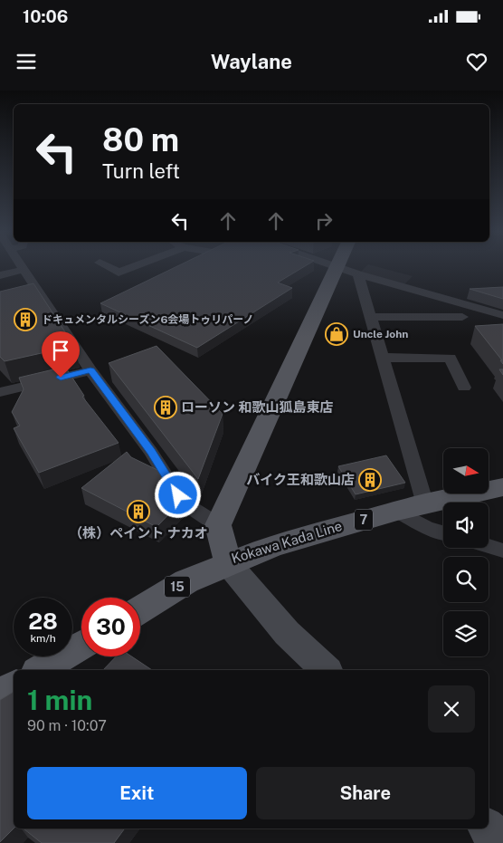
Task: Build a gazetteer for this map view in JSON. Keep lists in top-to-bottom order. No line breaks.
{"streets":{"main road":["7","Kokawa Kada Line","15"]},"crossings":[["Kokawa Kada Line","15"]],"places":{"building":["ドキュメンタルシーズン6会場トゥリパーノ","ローソン 和歌山狐島東店","バイク王和歌山店","（株）ペイント ナカオ"],"shop":["Uncle John"]},"north":"right","page":{"status":"10:06","header":"Waylane","turn":["80 m","Turn left"],"speed":"28 km/h","limit":"30","heading":["1 min","90 m · 10:07"],"buttons":["Exit","Share"]}}
